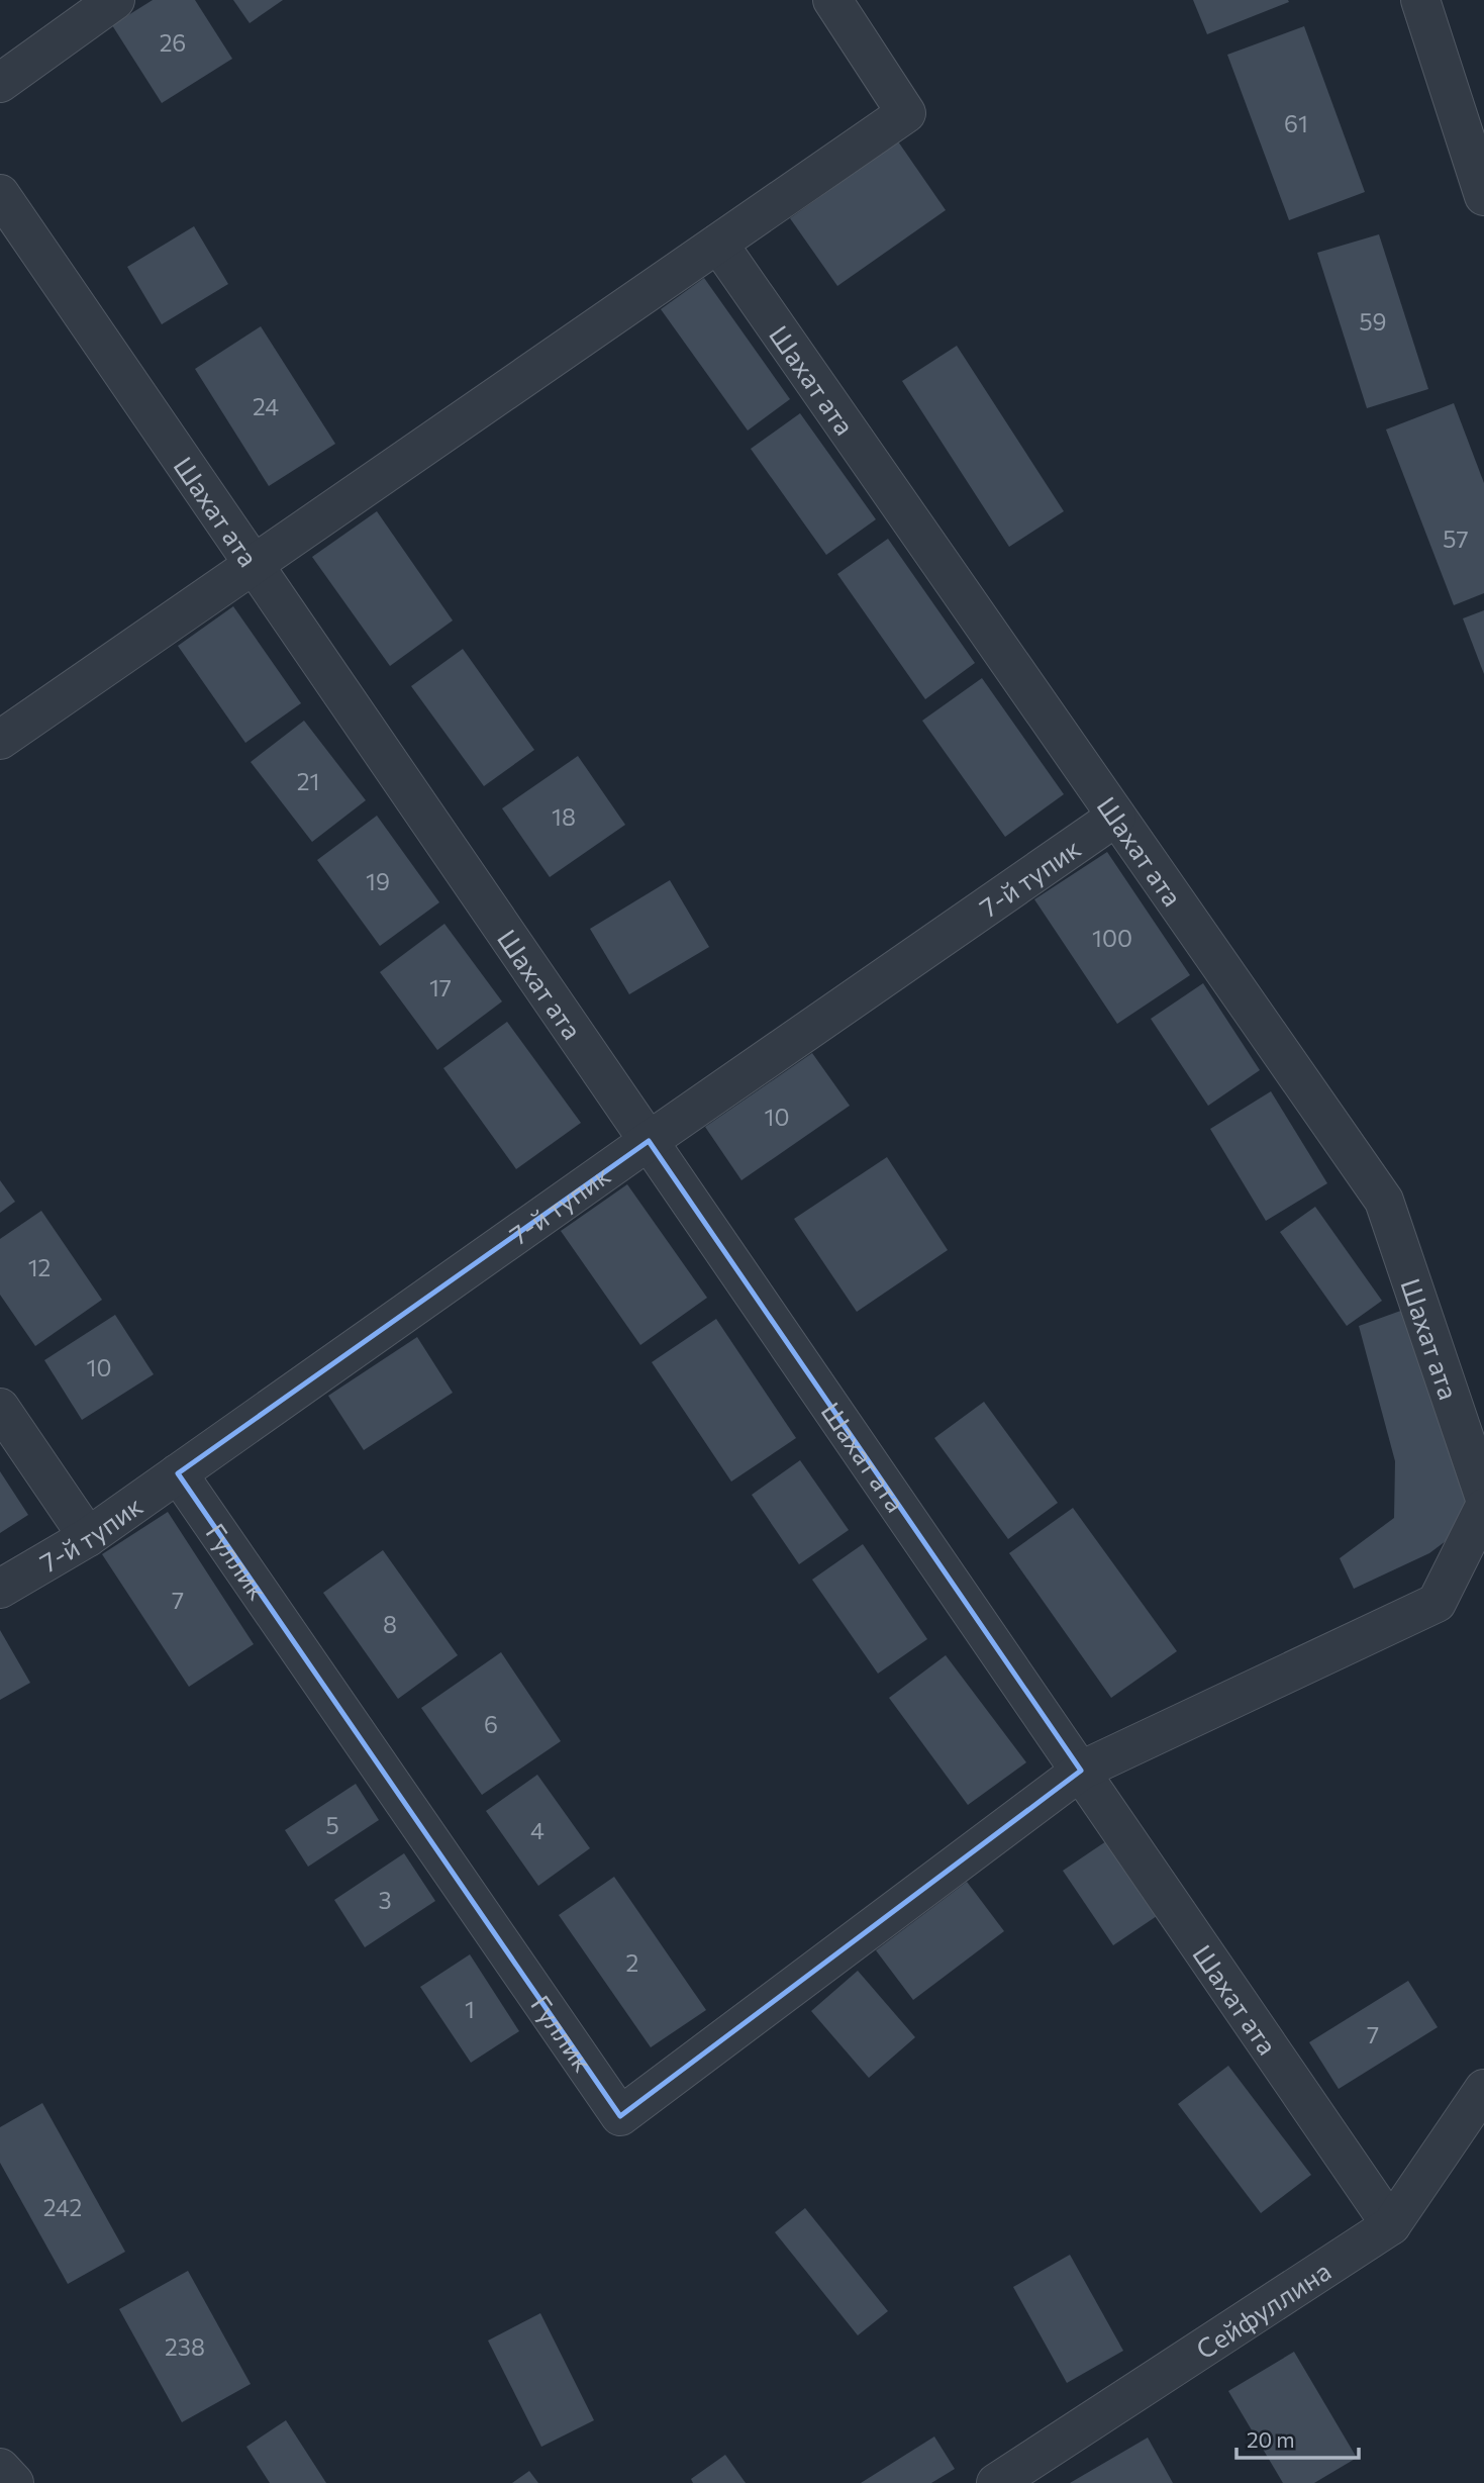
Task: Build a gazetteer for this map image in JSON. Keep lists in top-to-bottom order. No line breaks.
{"streets":{"street":["Шахат ата","7-й тупик","Гуллик","Сейфуллина"]},"crossings":[["Шахат ата","7-й тупик"],["Шахат ата","Гуллик"],["Шахат ата","Сейфуллина"],["7-й тупик","Гуллик"]],"house_numbers":["26","61","59","24","57","21","18","19","100","17","10","12","10","7","8","6","5","4","3","2","1","7","242","238"],"scale_bar":"20 m"}
